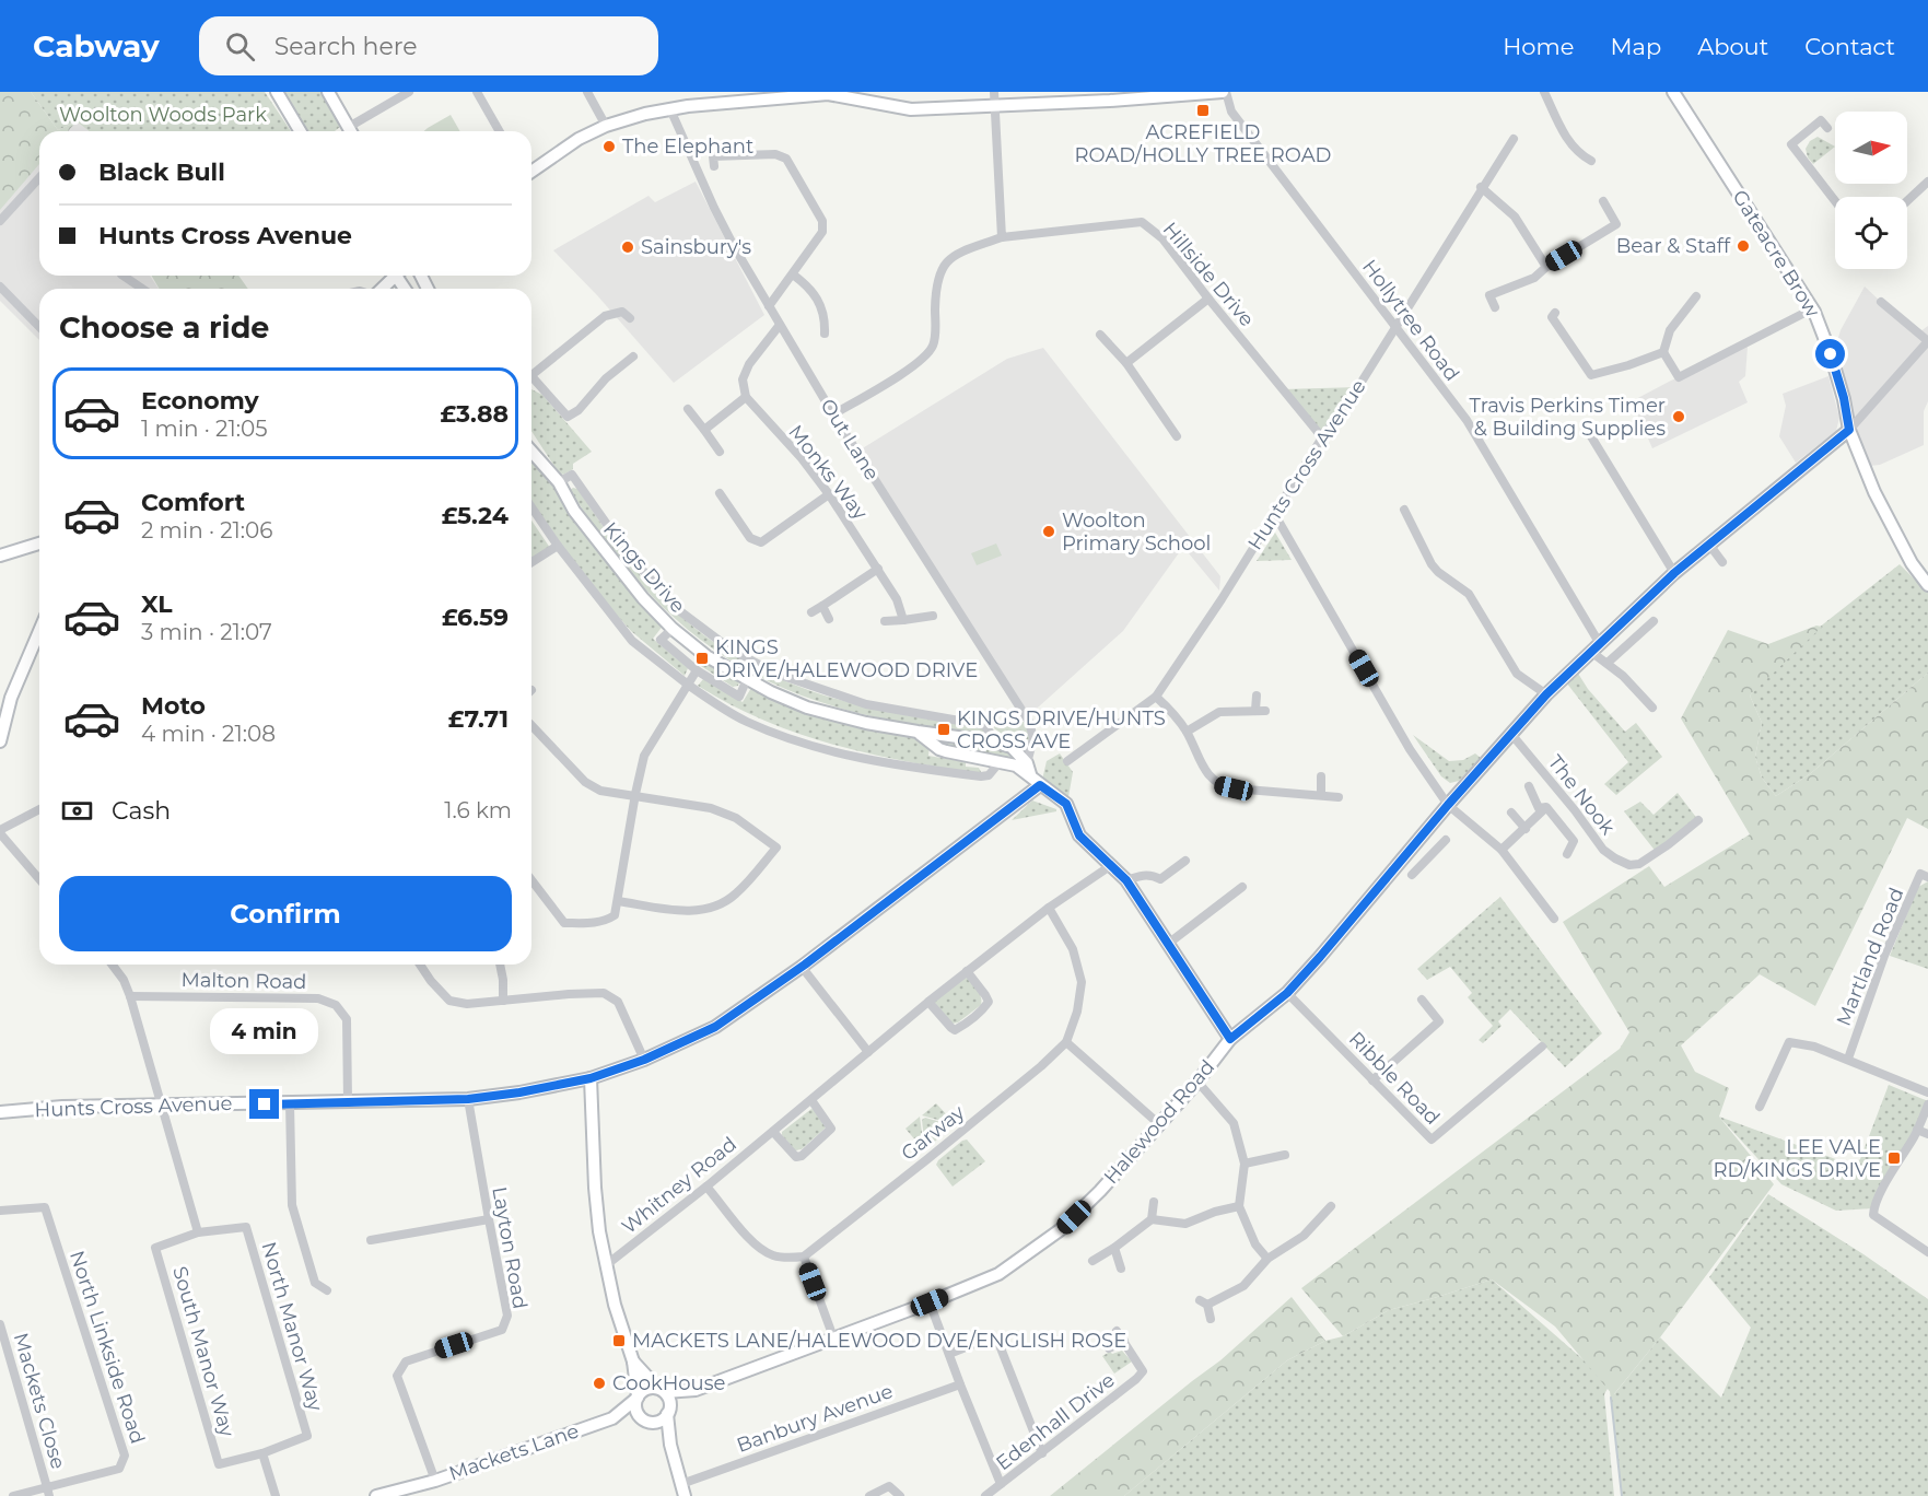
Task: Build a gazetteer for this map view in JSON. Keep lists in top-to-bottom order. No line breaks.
{"streets":{"street":["Gateacre Brow","Hillside Drive","Hollytree Road","Out Lane","Hunts Cross Avenue","Monks Way","Kings Drive","The Nook","Martland Road","Malton Road","Ribble Road","Halewood Road","Garway","Whitney Road","Layton Road","North Manor Way","North Linkside Road","South Manor Way","Mackets Close","Banbury Avenue","Edenhall Drive","Mackets Lane"]},"crossings":[["Gateacre Brow","Halewood Road"],["Hillside Drive","Hunts Cross Avenue"],["Hollytree Road","Hunts Cross Avenue"],["Hollytree Road","Halewood Road"],["Out Lane","Kings Drive"],["Hunts Cross Avenue","Malton Road"],["Hunts Cross Avenue","Layton Road"],["The Nook","Halewood Road"],["Ribble Road","Halewood Road"],["Halewood Road","Mackets Lane"],["Garway","Whitney Road"],["Layton Road","Mackets Lane"],["North Manor Way","South Manor Way"],["North Linkside Road","Mackets Close"]],"parks":["Woolton Woods Park"],"places":{"transit":["ACREFIELD ROAD/HOLLY TREE ROAD","KINGS DRIVE/HALEWOOD DRIVE","KINGS DRIVE/HUNTS CROSS AVE","LEE VALE RD/KINGS DRIVE","MACKETS LANE/HALEWOOD DVE/ENGLISH ROSE"],"other":["The Elephant","Bear & Staff","Sainsbury's","Travis Perkins Timer & Building Supplies","Woolton Primary School","CookHouse"]},"north":"right","page":{"header":"Cabway","search":"Search here","nav":["Home","Map","About","Contact"],"banner":["Black Bull","Hunts Cross Avenue"],"heading":"Choose a ride","list":[{"name":"Economy","note":"1 min · 21:05","value":"£3.88"},{"name":"Comfort","note":"2 min · 21:06","value":"£5.24"},{"name":"XL","note":"3 min · 21:07","value":"£6.59"},{"name":"Moto","note":"4 min · 21:08","value":"£7.71"}],"pay":["Cash","1.6 km"],"buttons":"Confirm","bubble":"4 min"}}
